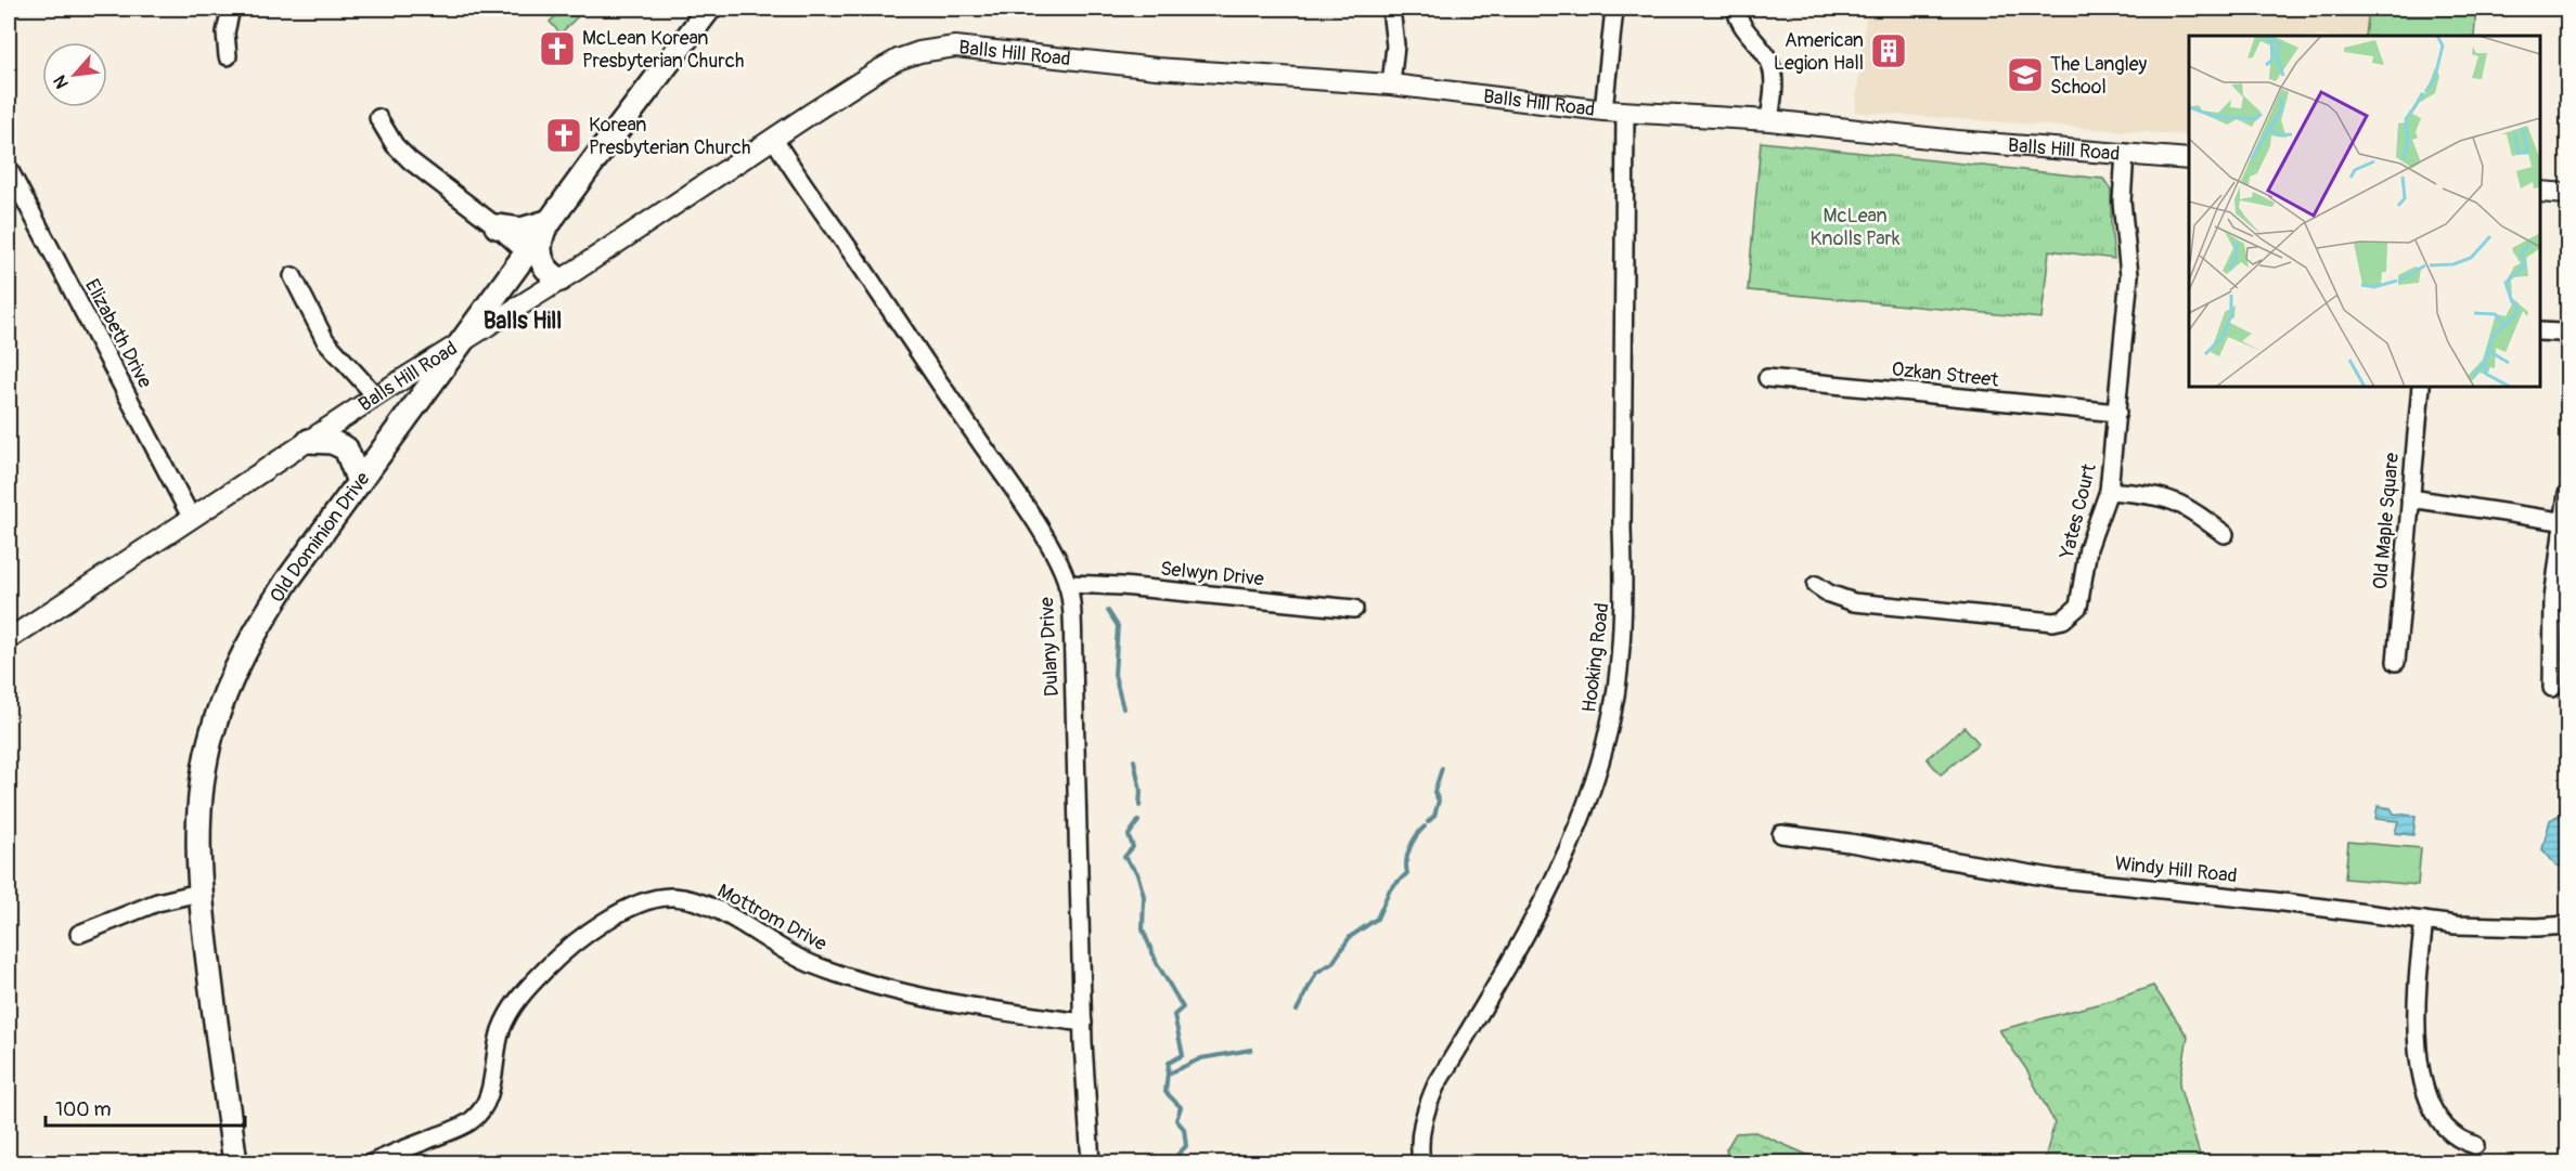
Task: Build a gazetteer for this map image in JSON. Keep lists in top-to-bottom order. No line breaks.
{"streets":{"main road":["Old Dominion Drive"],"street":["Balls Hill Road","Elizabeth Drive","Ozkan Street","Yates Court","Old Maple Square","Selwyn Drive","Dulany Drive","Hooking Road","Windy Hill Road","Mottrom Drive"]},"crossings":[["Balls Hill Road","Elizabeth Drive"],["Balls Hill Road","Yates Court"],["Balls Hill Road","Old Dominion Drive"],["Balls Hill Road","Dulany Drive"],["Balls Hill Road","Hooking Road"],["Ozkan Street","Yates Court"],["Selwyn Drive","Dulany Drive"],["Dulany Drive","Mottrom Drive"]],"districts":["Balls Hill"],"parks":["McLean Knolls Park"],"places":{"church":["McLean Korean Presbyterian Church","Korean Presbyterian Church"],"building":["American Legion Hall"],"school or university":["The Langley School"]},"scale_bar":"100 m","north":"bottom left"}
